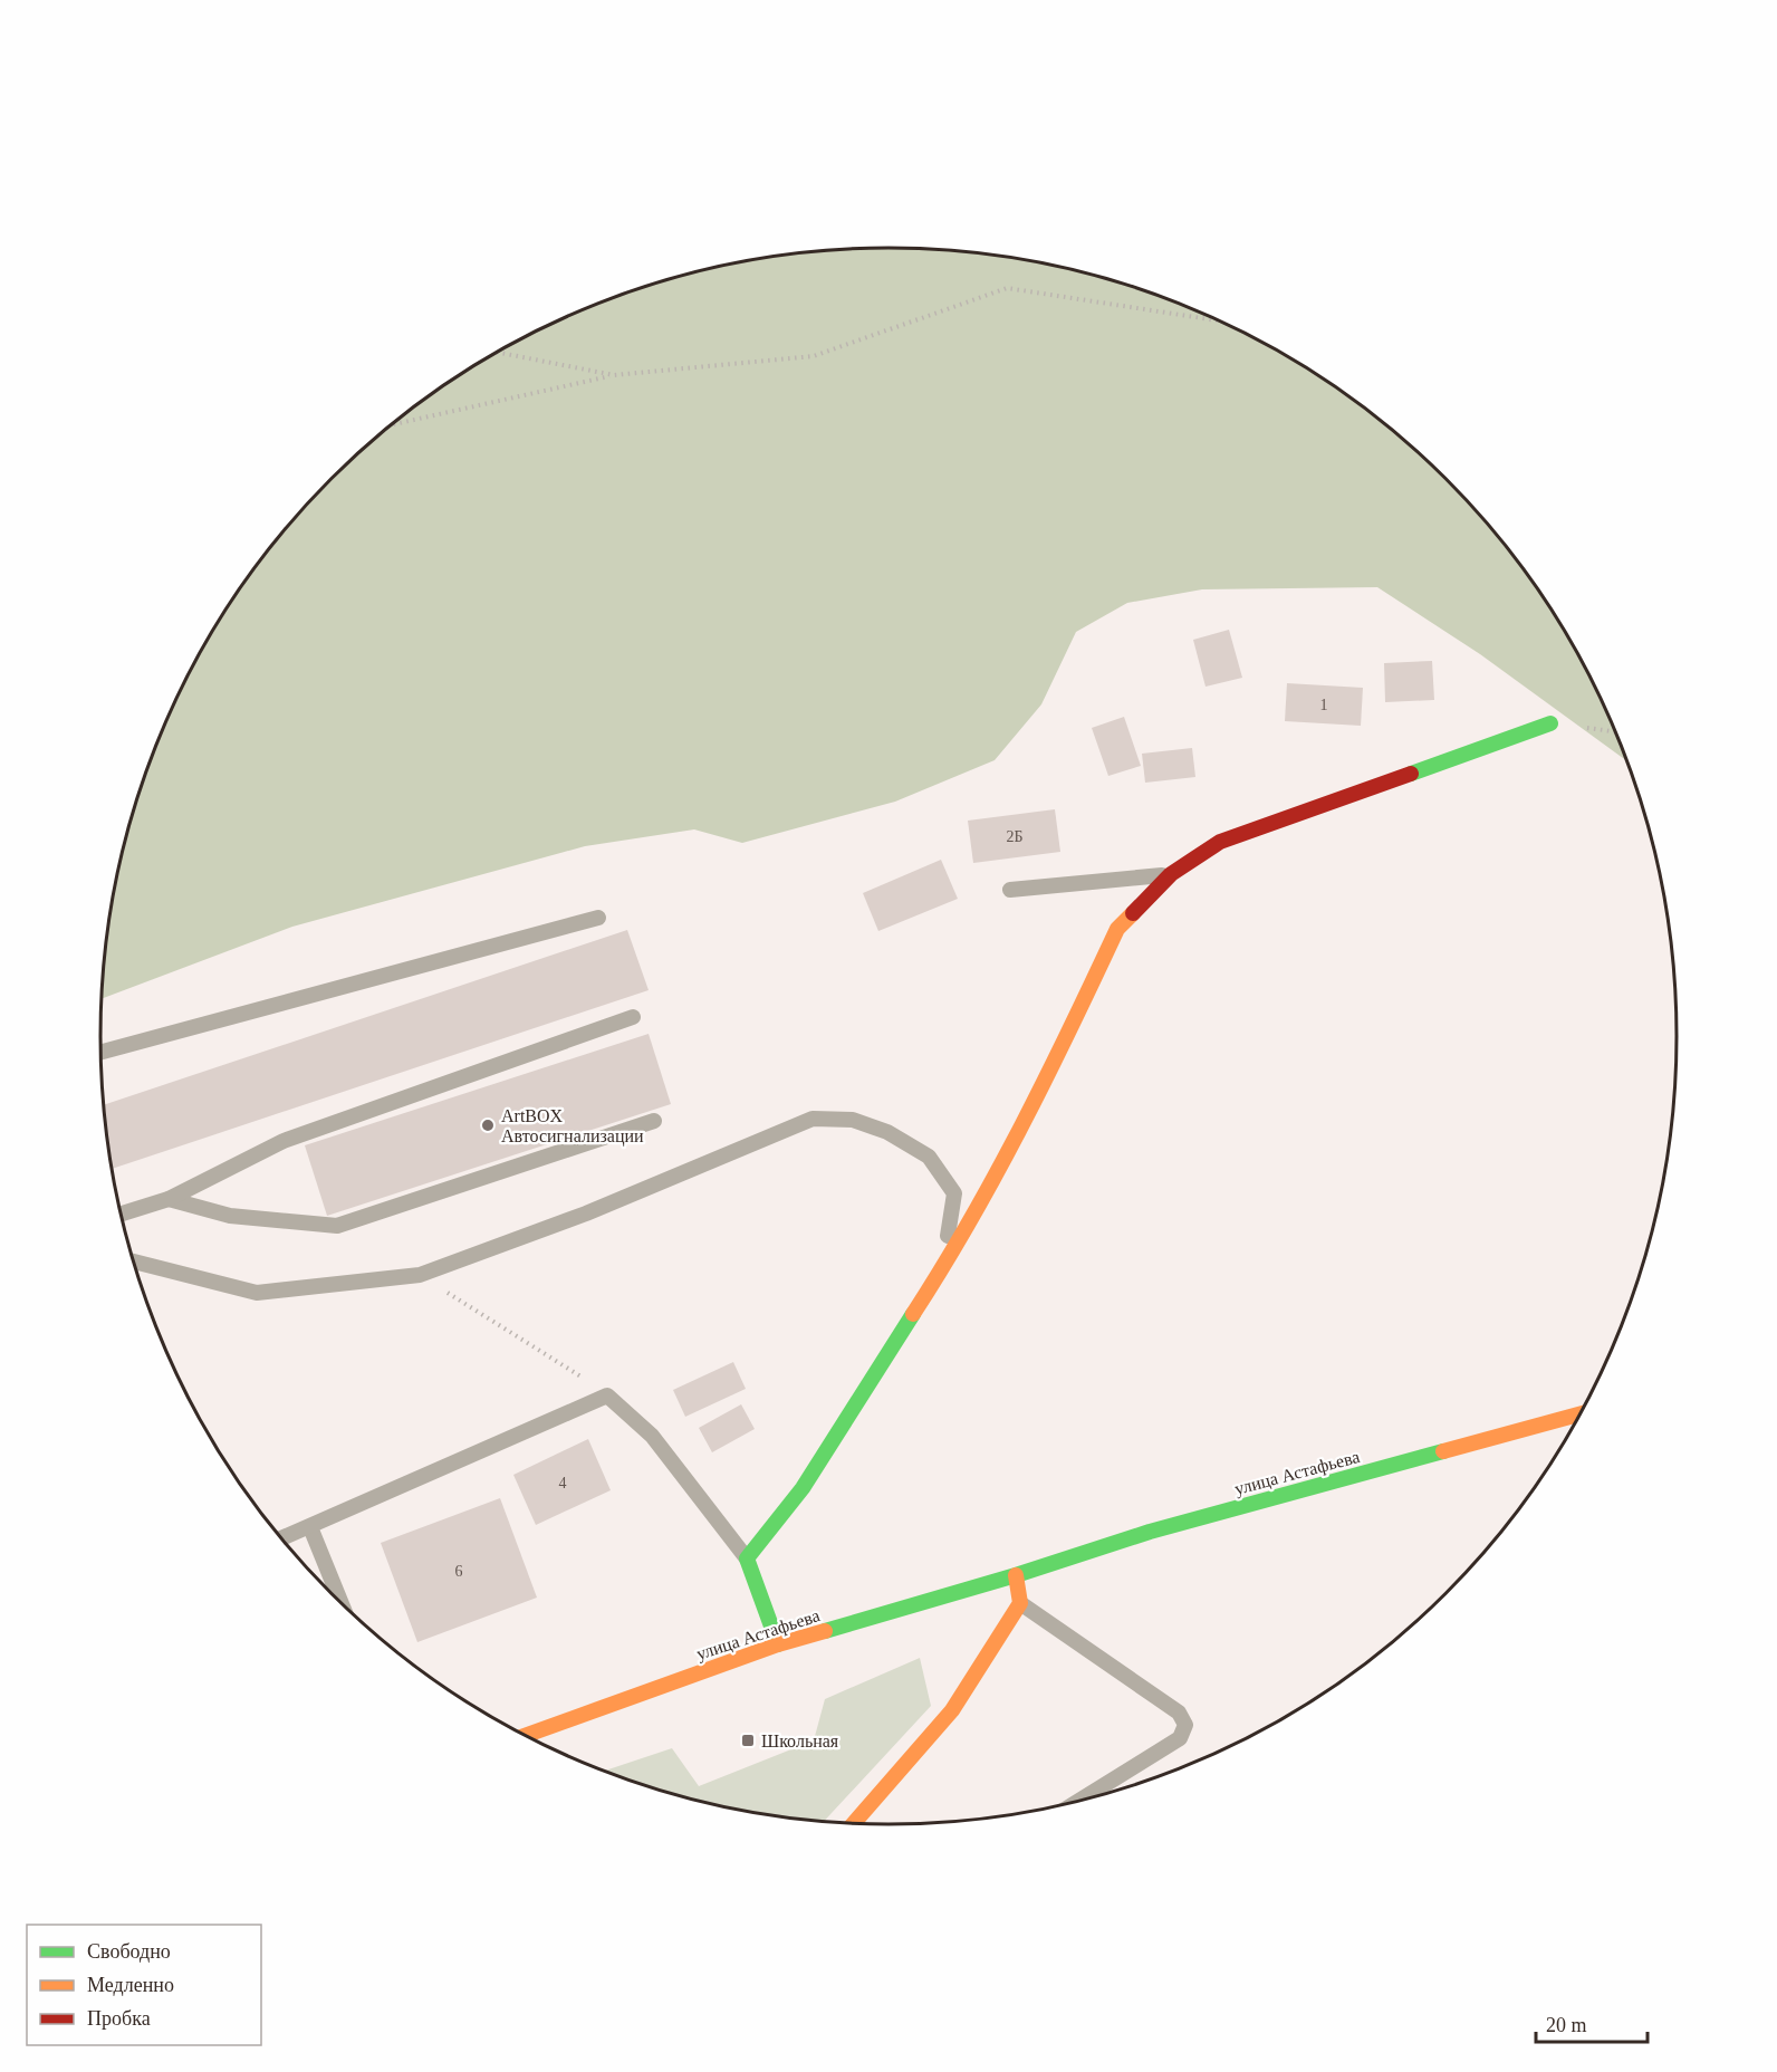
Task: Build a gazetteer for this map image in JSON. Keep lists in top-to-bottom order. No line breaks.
{"streets":{"street":["улица Астафьева"]},"places":{"other":["ArtBOX Автосигнализации"],"transit":["Школьная"]},"house_numbers":["1","2Б","4","6"],"legend":["Свободно","Медленно","Пробка"],"scale_bar":"20 m"}
